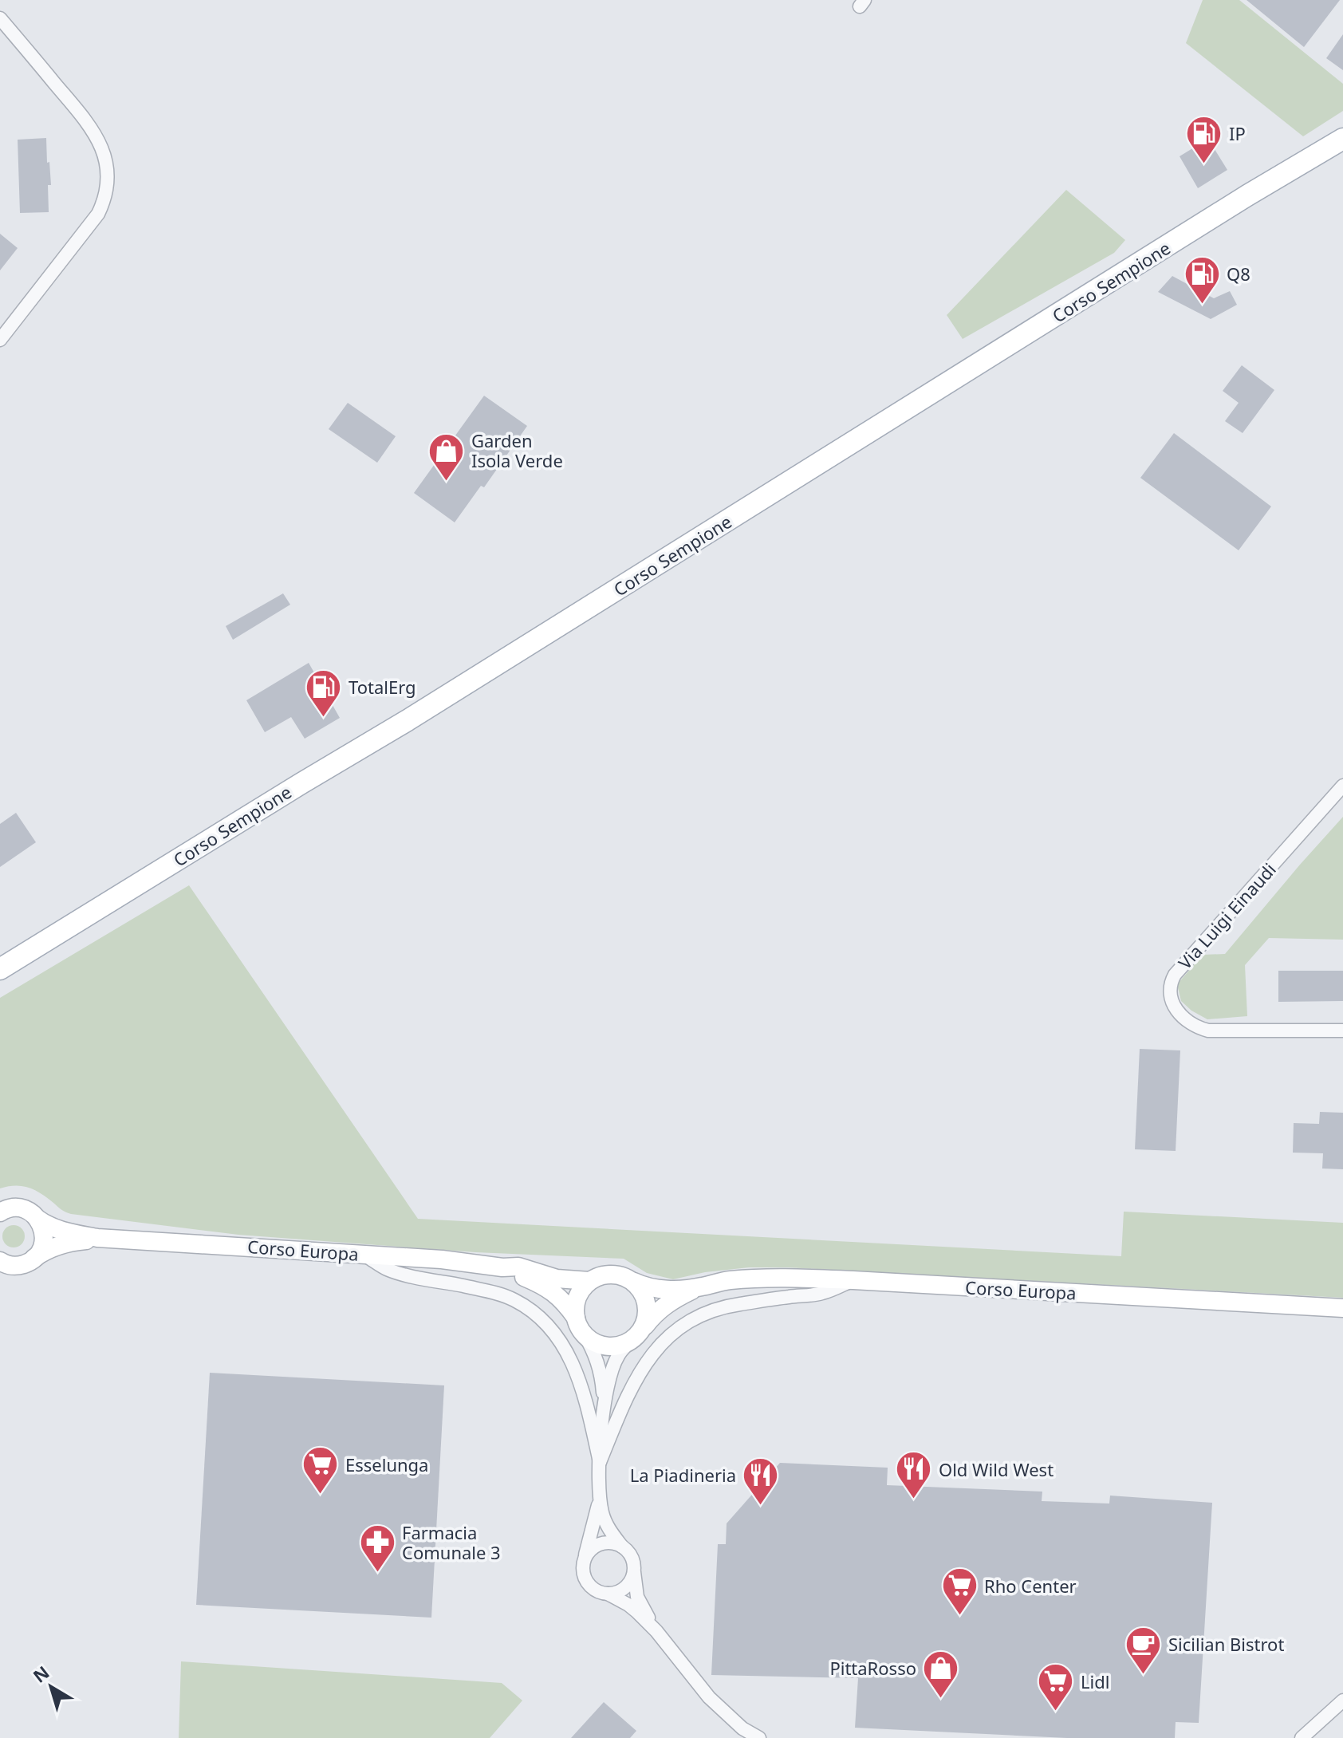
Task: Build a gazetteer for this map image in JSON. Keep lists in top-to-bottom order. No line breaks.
{"streets":{"main road":["Corso Sempione","Corso Europa"],"street":["Via Luigi Einaudi"]},"places":{"fuel station":["IP","Q8","TotalErg"],"shop":["Garden Isola Verde","PittaRosso"],"supermarket":["Esselunga","Rho Center","Lidl"],"restaurant":["Old Wild West","La Piadineria"],"pharmacy":["Farmacia Comunale 3"],"cafe":["Sicilian Bistrot"]},"north":"top left"}
